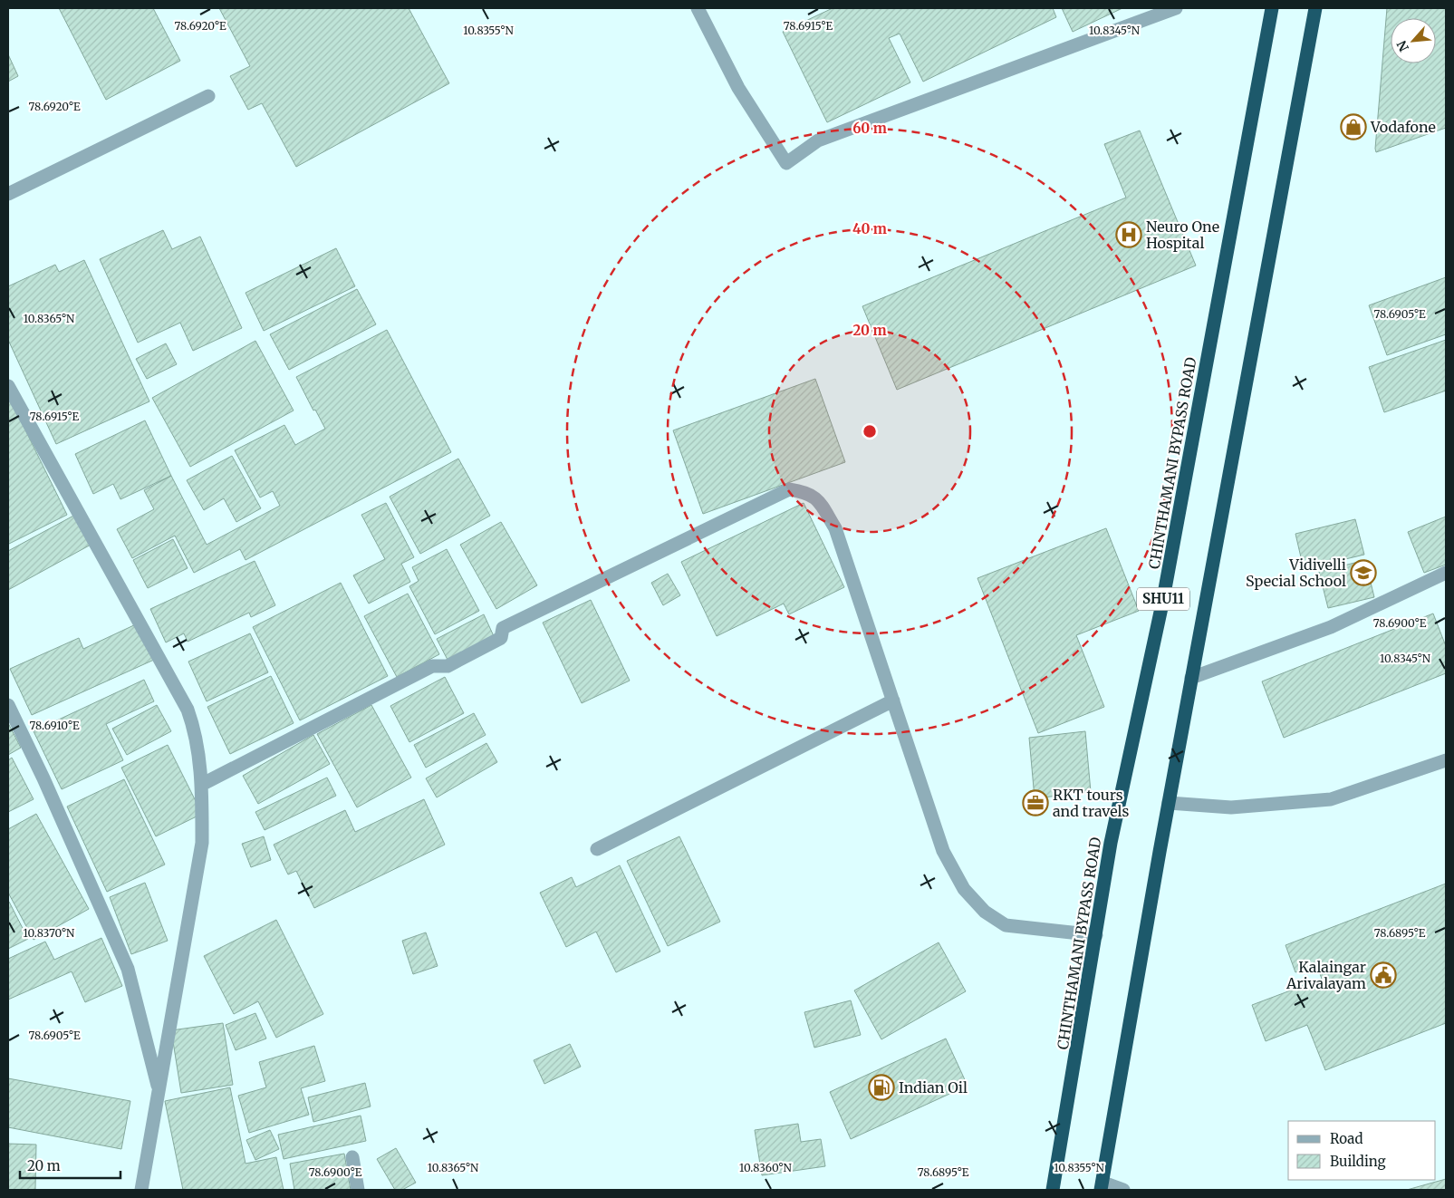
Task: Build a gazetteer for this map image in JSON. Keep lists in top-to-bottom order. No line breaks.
{"streets":{"highway":["CHINTHAMANI BYPASS ROAD","SHU11"]},"places":{"shop":["Vodafone"],"hospital":["Neuro One Hospital"],"school or university":["Vidivelli Special School"],"office":["RKT tours and travels"],"public building":["Kalaingar Arivalayam"],"fuel station":["Indian Oil"]},"legend":["Road","Building"],"scale_bar":"20 m","north":"bottom left","coordinates":["78.6920°E","78.6915°E","10.8355°N","10.8345°N","78.6905°E","10.8365°N","78.6900°E","78.6910°E","10.8370°N","78.6895°E","10.8360°N"],"rings":["60 m","40 m","20 m"]}
